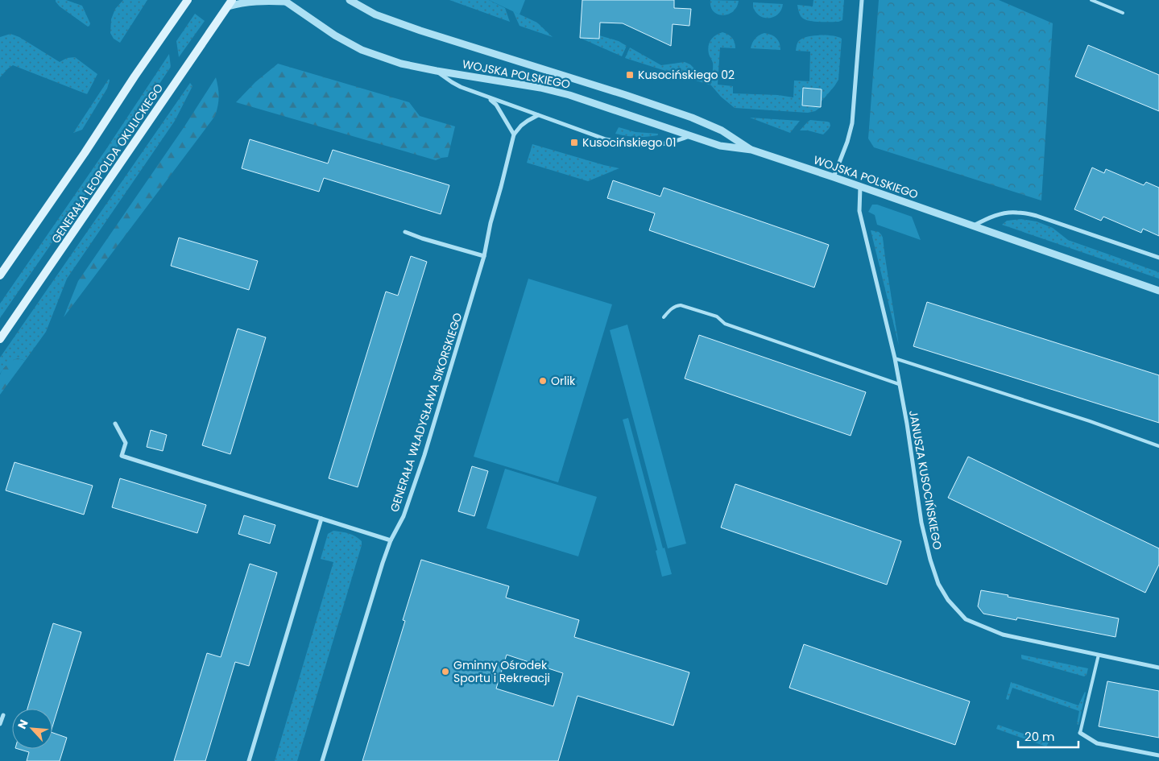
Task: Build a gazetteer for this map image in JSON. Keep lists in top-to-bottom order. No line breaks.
{"streets":{"main road":["GENERAŁA LEOPOLDA OKULICKIEGO"],"street":["WOJSKA POLSKIEGO","GENERAŁA WŁADYSŁAWA SIKORSKIEGO","JANUSZA KUSOCIŃSKIEGO"]},"crossings":[["WOJSKA POLSKIEGO","GENERAŁA LEOPOLDA OKULICKIEGO"],["WOJSKA POLSKIEGO","JANUSZA KUSOCIŃSKIEGO"]],"places":{"transit":["Kusocińskiego 02","Kusocińskiego 01"],"other":["Orlik","Gminny Ośrodek Sportu i Rekreacji"]},"scale_bar":"20 m","north":"top left"}
